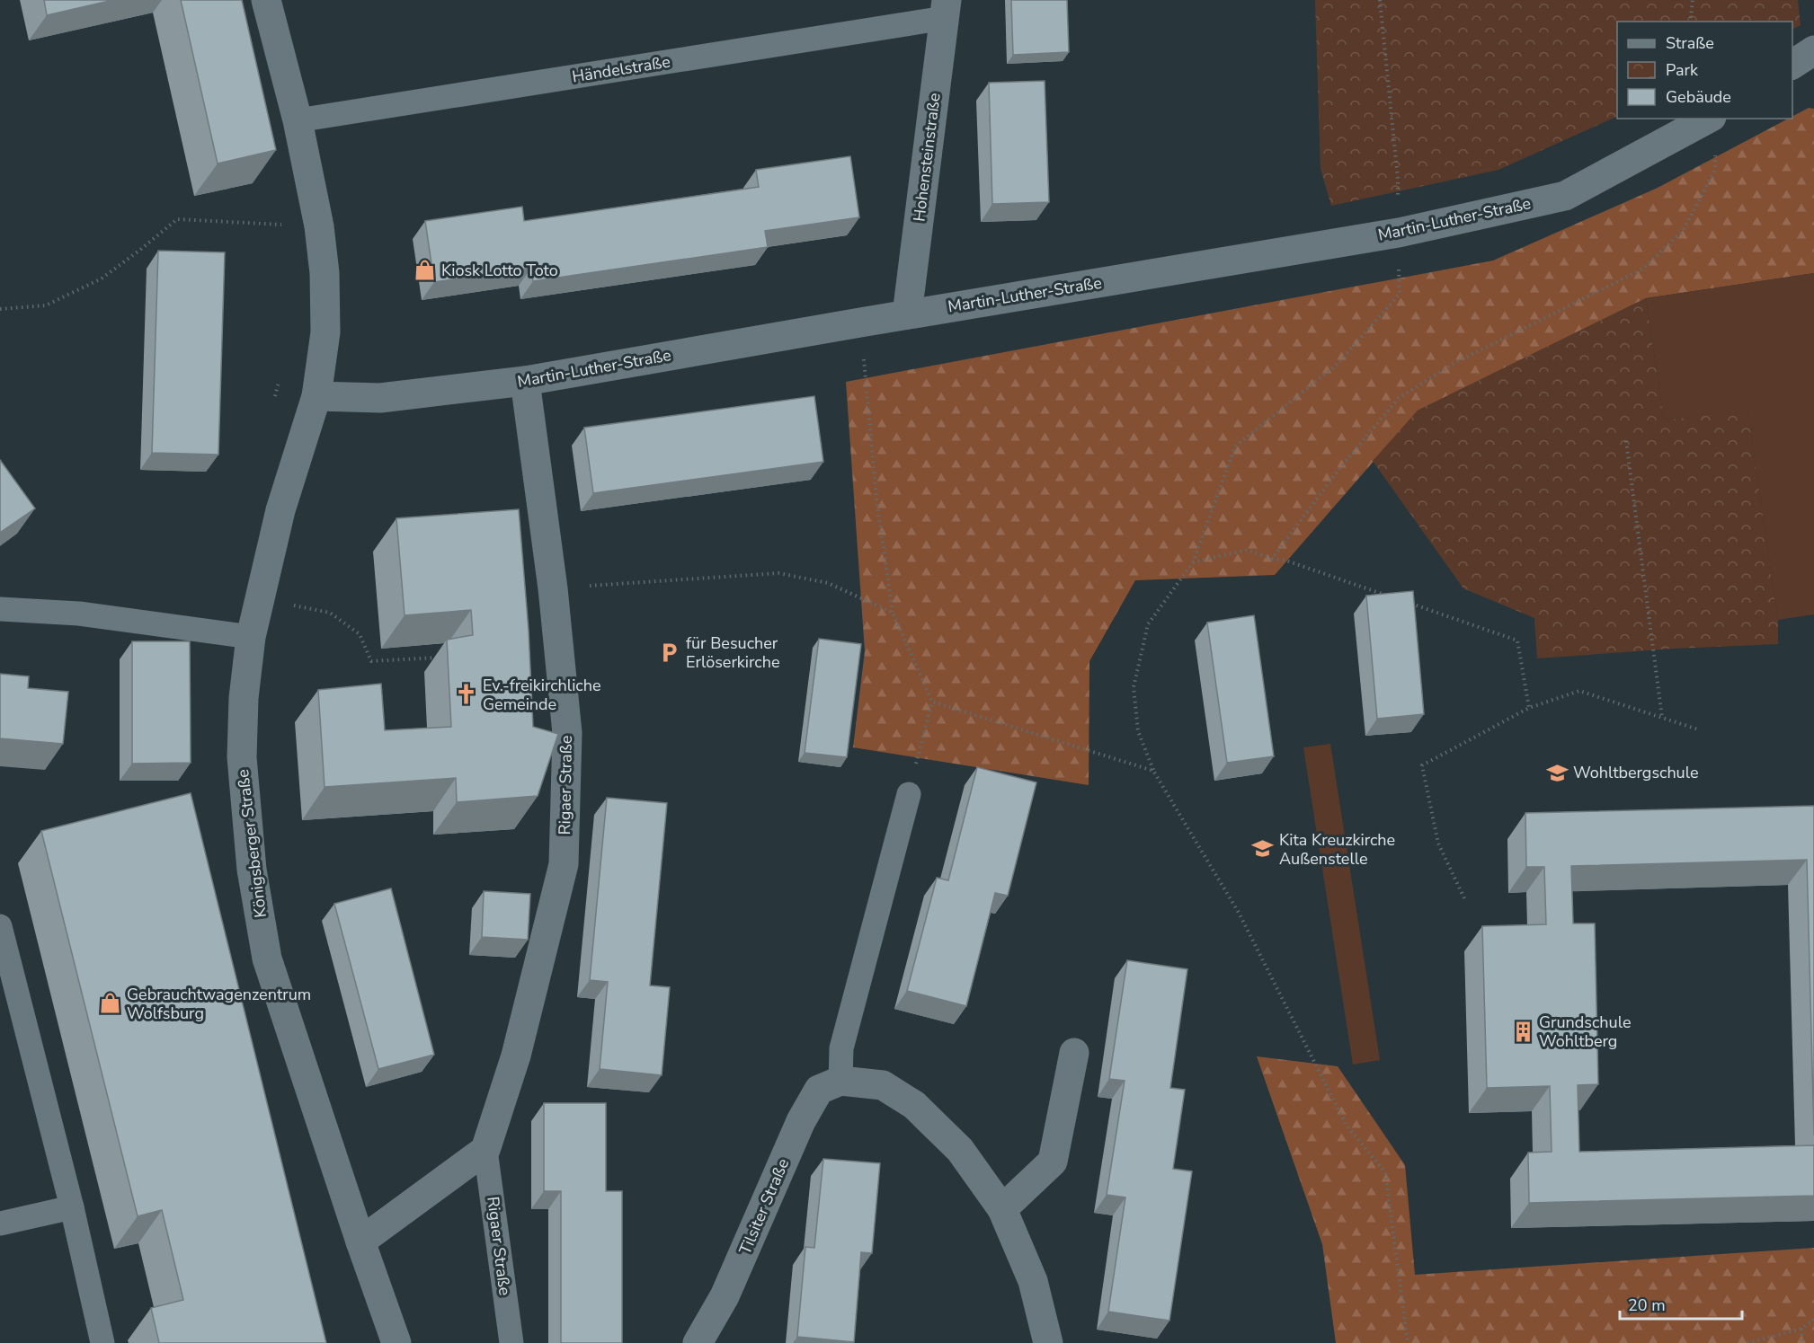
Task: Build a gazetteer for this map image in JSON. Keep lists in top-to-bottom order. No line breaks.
{"streets":{"street":["Hohensteinstraße","Martin-Luther-Straße","Rigaer Straße","Königsberger Straße","Tilsiter Straße"],"lane":["Händelstraße"]},"crossings":[["Händelstraße","Hohensteinstraße"],["Hohensteinstraße","Martin-Luther-Straße"],["Martin-Luther-Straße","Rigaer Straße"],["Martin-Luther-Straße","Königsberger Straße"]],"places":{"shop":["Kiosk Lotto Toto","Gebrauchtwagenzentrum Wolfsburg"],"parking":["für Besucher Erlöserkirche"],"church":["Ev.-freikirchliche Gemeinde"],"school or university":["Wohltbergschule","Kita Kreuzkirche Außenstelle"],"building":["Grundschule Wohltberg"]},"legend":["Straße","Park","Gebäude"],"scale_bar":"20 m"}
